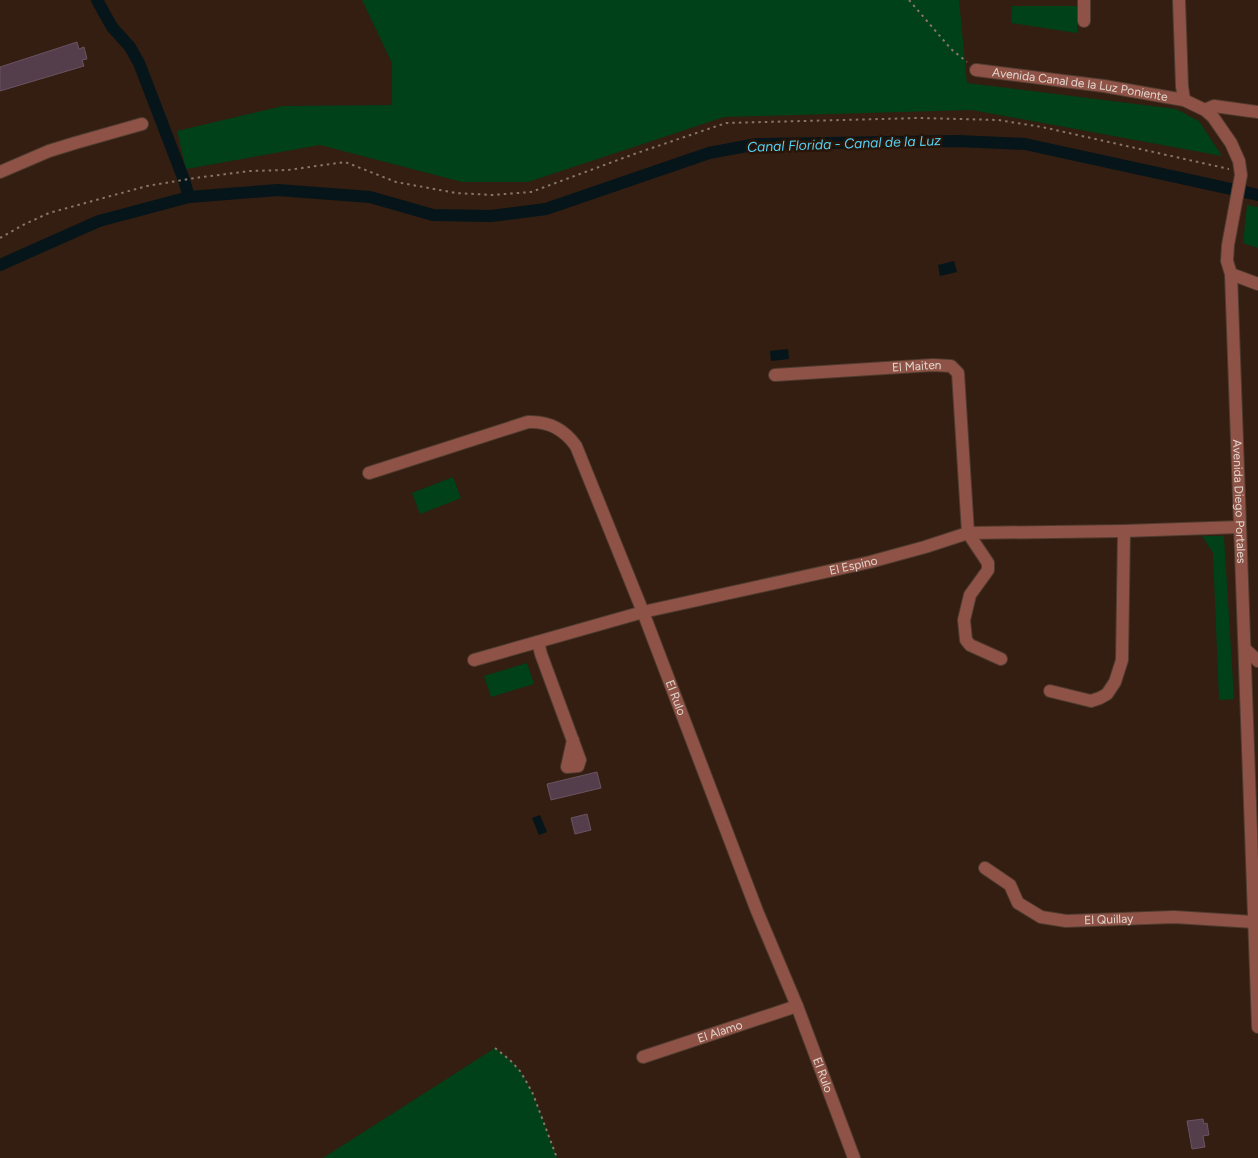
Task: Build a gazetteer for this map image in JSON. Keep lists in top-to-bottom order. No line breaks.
{"streets":{"street":["Avenida Canal de la Luz Poniente","El Maiten","Avenida Diego Portales","El Espino","El Rulo","El Quillay","El Alamo"]},"crossings":[["Avenida Canal de la Luz Poniente","Avenida Diego Portales"],["El Maiten","El Espino"],["Avenida Diego Portales","El Espino"],["Avenida Diego Portales","El Quillay"],["El Espino","El Rulo"],["El Rulo","El Alamo"]],"water":["Canal Florida - Canal de la Luz"]}
